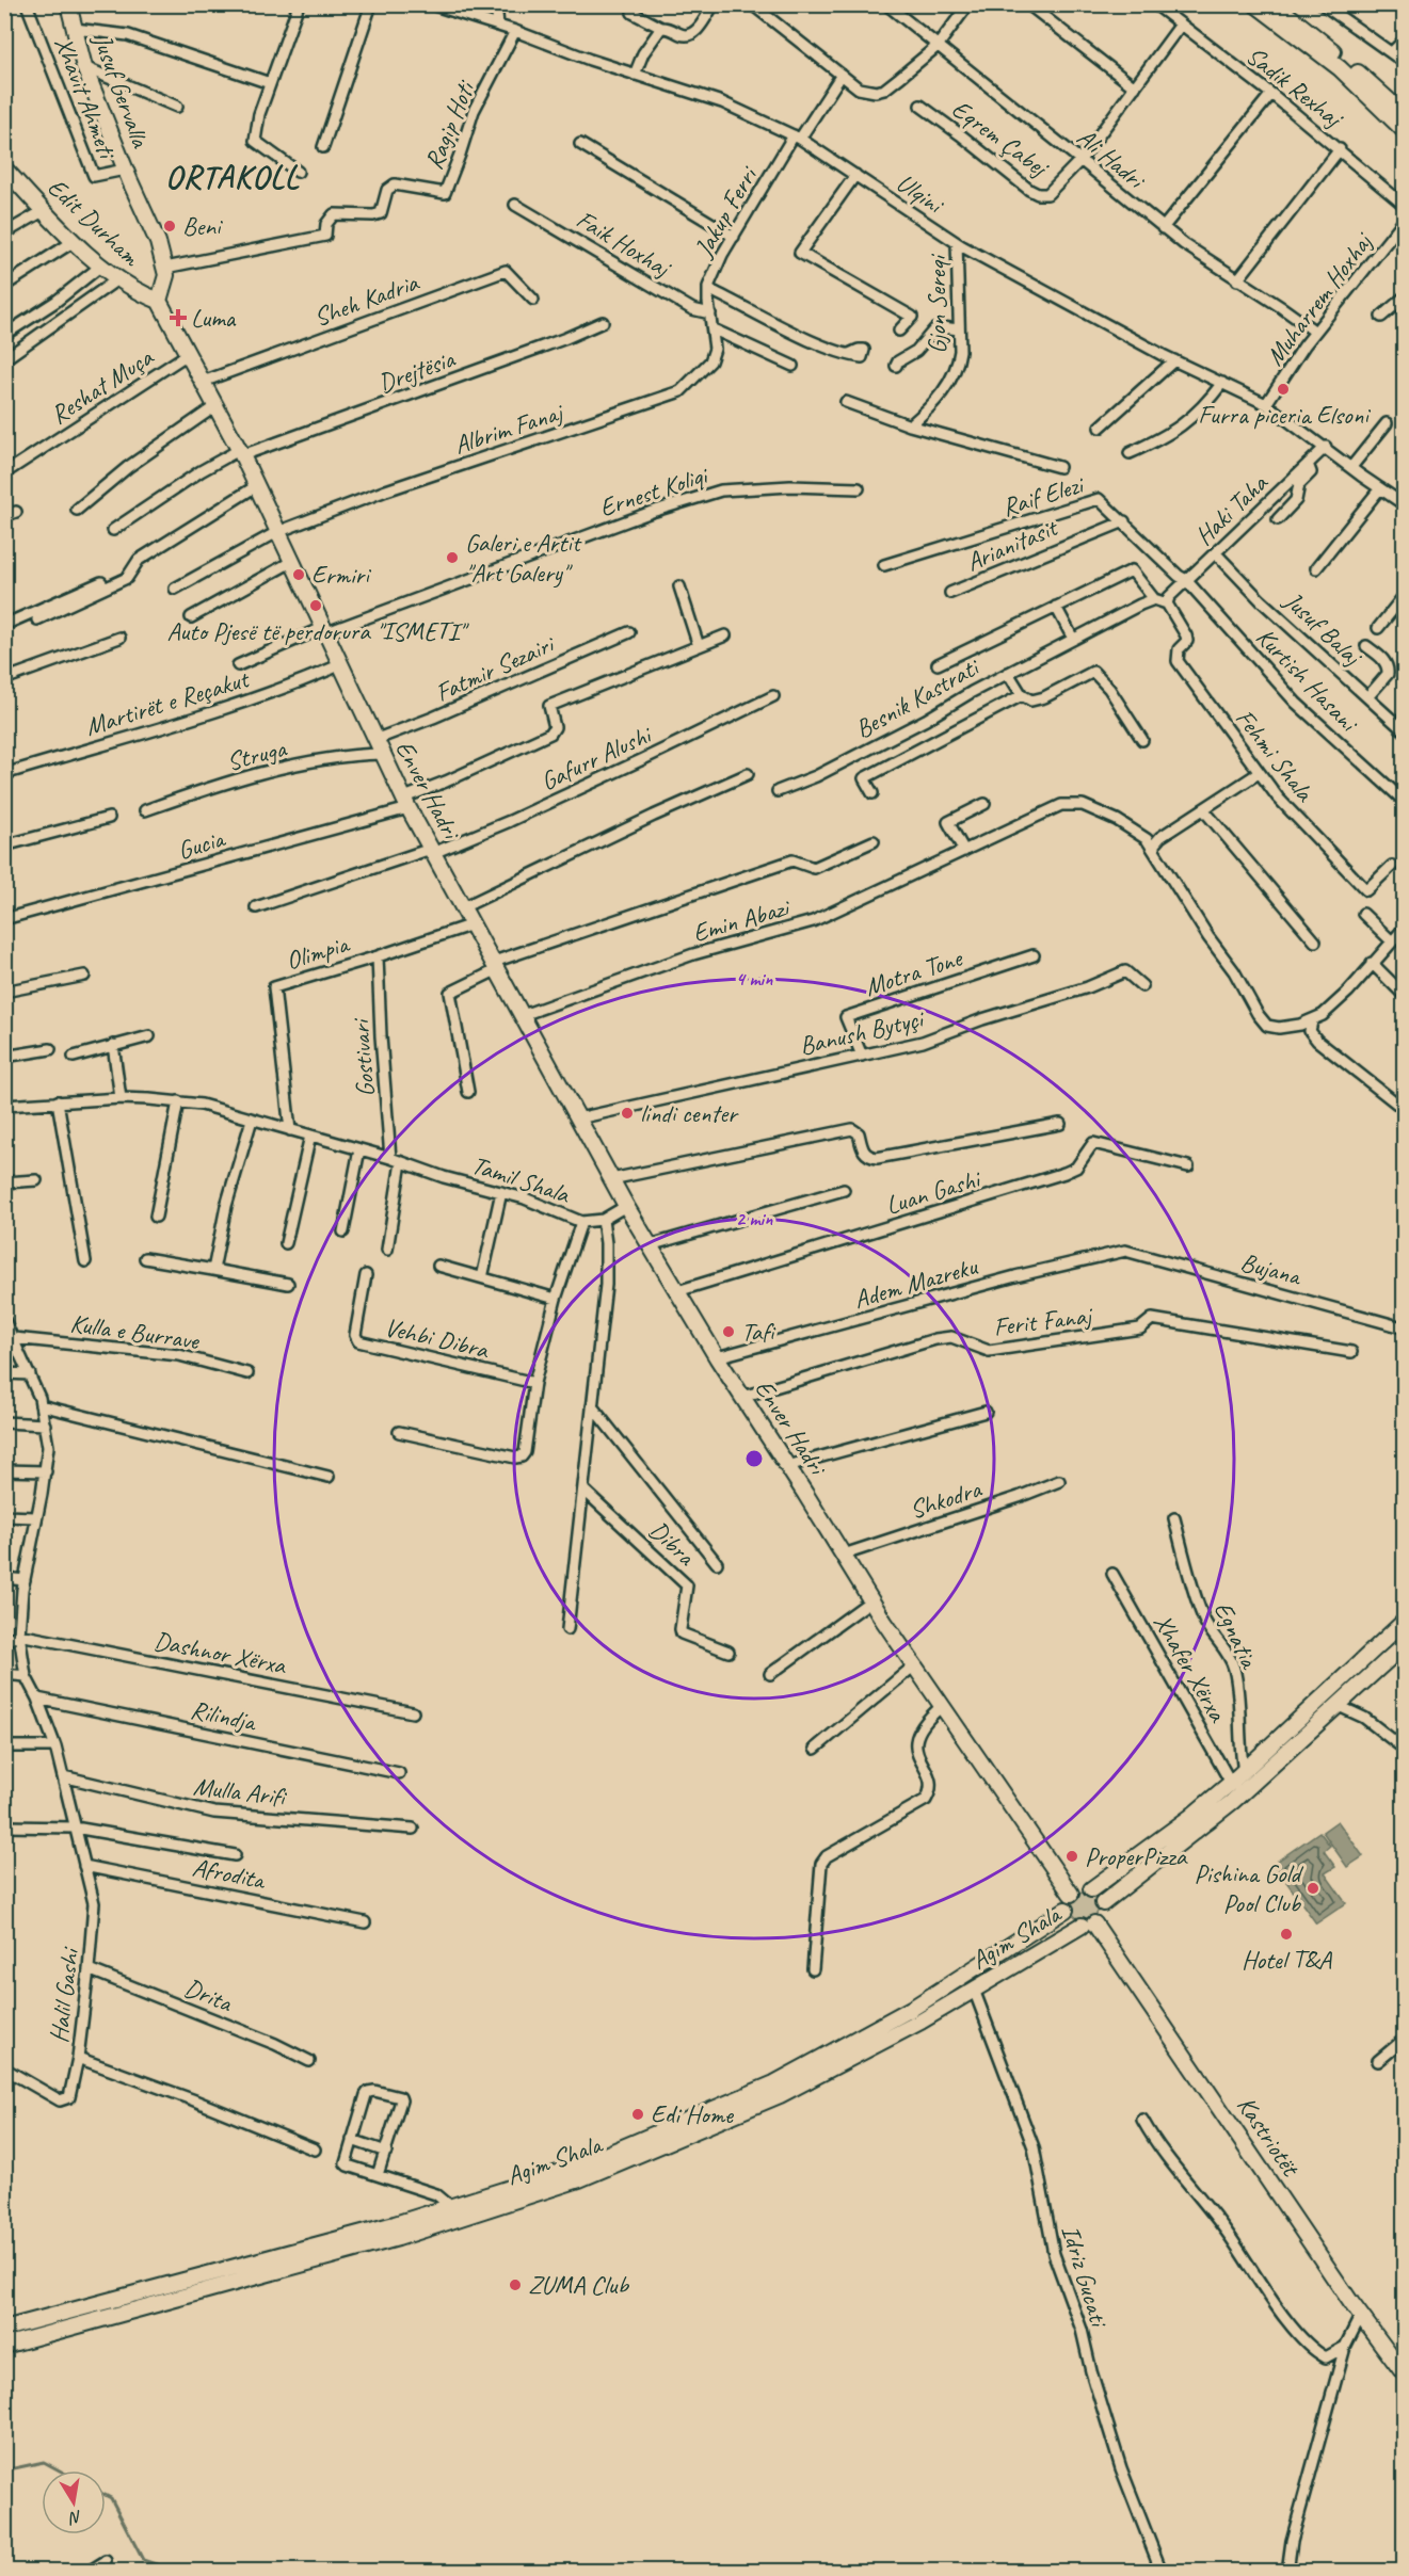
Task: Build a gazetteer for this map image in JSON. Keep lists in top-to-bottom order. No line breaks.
{"streets":{"main road":["Jusuf Gervalla","Edit Durham","Enver Hadri","Agim Shala","Kastriotët"],"street":["Sadik Rexhaj","Xhavit Ahmeti","Ragip Hoti","Eqrem Çabej","Ali Hadri","Ulqini","Jakup Ferri","Faik Hoxhaj","Sheh Kadria","Muharrem Hoxhaj","Gjon Sereqi","Drejtësia","Reshat Muça","Albrim Fanaj","Ernest Koliqi","Raif Elezi","Haki Taha","Arianitasit","Jusuf Balaj","Fatmir Sezairi","Kurtish Hasani","Besnik Kastrati","Martirët e Reçakut","Struga","Fehmi Shala","Gafurr Alushi","Gucia","Emin Abazi","Olimpia","Motra Tone","Banush Bytyçi","Gostivari","Tamil Shala","Luan Gashi","Bujana","Adem Mazreku","Ferit Fanaj","Kulla e Burrave","Vehbi Dibra","Shkodra","Dibra","Egnatia","Dashnor Xërxa","Xhafer Xërxa","Rilindja","Mulla Arifi","Afrodita","Drita","Halil Gashi","Idriz Gucati"]},"crossings":[["Jusuf Gervalla","Xhavit Ahmeti"],["Jusuf Gervalla","Ragip Hoti"],["Jusuf Gervalla","Edit Durham"],["Jusuf Gervalla","Enver Hadri"],["Ragip Hoti","Ulqini"],["Eqrem Çabej","Ali Hadri"],["Ali Hadri","Muharrem Hoxhaj"],["Ulqini","Jakup Ferri"],["Ulqini","Muharrem Hoxhaj"],["Ulqini","Gjon Sereqi"],["Ulqini","Haki Taha"],["Jakup Ferri","Faik Hoxhaj"],["Jakup Ferri","Albrim Fanaj"],["Edit Durham","Enver Hadri"],["Faik Hoxhaj","Albrim Fanaj"],["Sheh Kadria","Enver Hadri"],["Drejtësia","Enver Hadri"],["Reshat Muça","Enver Hadri"],["Albrim Fanaj","Enver Hadri"],["Ernest Koliqi","Enver Hadri"],["Raif Elezi","Haki Taha"],["Raif Elezi","Arianitasit"],["Raif Elezi","Kurtish Hasani"],["Haki Taha","Jusuf Balaj"],["Haki Taha","Kurtish Hasani"],["Haki Taha","Fehmi Shala"],["Fatmir Sezairi","Enver Hadri"],["Martirët e Reçakut","Enver Hadri"],["Struga","Enver Hadri"],["Gafurr Alushi","Enver Hadri"],["Enver Hadri","Gucia"],["Enver Hadri","Emin Abazi"],["Enver Hadri","Olimpia"],["Enver Hadri","Banush Bytyçi"],["Enver Hadri","Tamil Shala"],["Enver Hadri","Luan Gashi"],["Enver Hadri","Adem Mazreku"],["Enver Hadri","Ferit Fanaj"],["Enver Hadri","Shkodra"],["Enver Hadri","Agim Shala"],["Enver Hadri","Kastriotët"],["Olimpia","Gostivari"],["Olimpia","Tamil Shala"],["Motra Tone","Banush Bytyçi"],["Gostivari","Tamil Shala"],["Bujana","Adem Mazreku"],["Kulla e Burrave","Halil Gashi"],["Egnatia","Agim Shala"],["Dashnor Xërxa","Halil Gashi"],["Xhafer Xërxa","Agim Shala"],["Rilindja","Halil Gashi"],["Mulla Arifi","Halil Gashi"],["Afrodita","Halil Gashi"],["Agim Shala","Kastriotët"],["Agim Shala","Idriz Gucati"],["Drita","Halil Gashi"]],"districts":["ORTAKOLL"],"places":{"other":["Beni","Furra piceria Elsoni","Galeri e Artit \"Art Galery\"","Ermiri","Auto Pjesë të perdorura \"ISMETI\"","lindi center","Tafi","ProperPizza","Pishina Gold Pool Club","Hotel T&A","Edi Home","ZUMA Club"],"health":["Luma"]},"north":"bottom","rings":["4 min","2 min"]}
